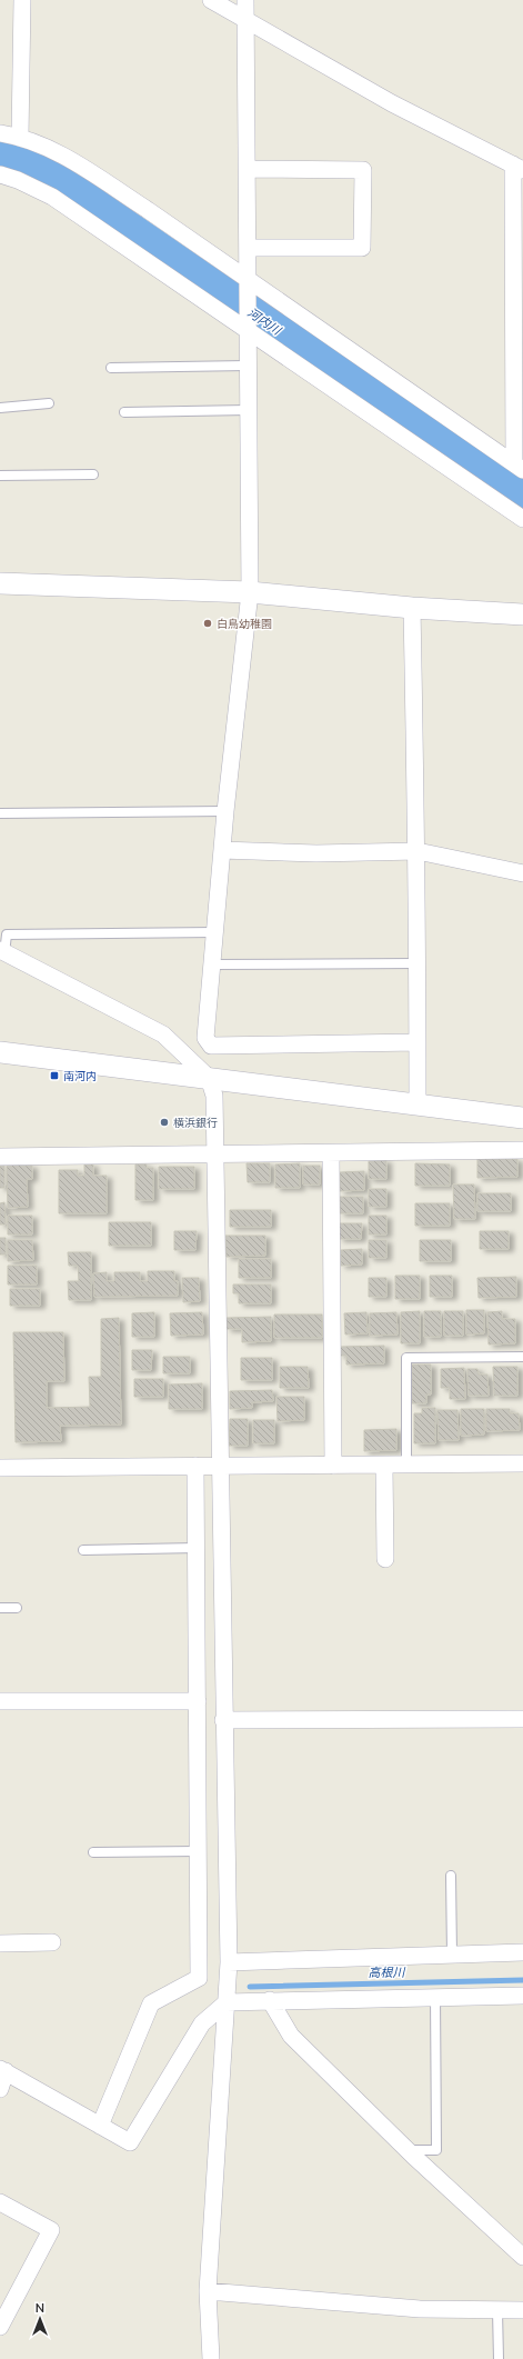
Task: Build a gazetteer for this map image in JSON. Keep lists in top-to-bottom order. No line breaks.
{"water":["河内川","高根川"],"places":{"other":["白鳥幼稚園","横浜銀行"],"transit":["南河内"]},"north":"top"}
